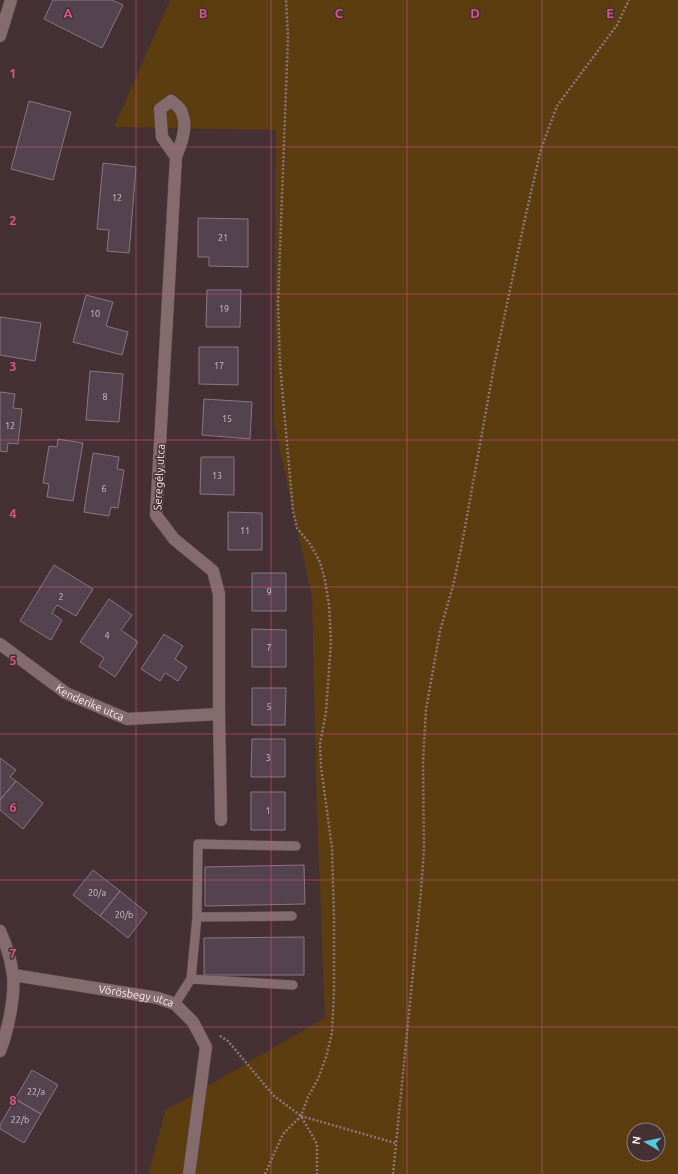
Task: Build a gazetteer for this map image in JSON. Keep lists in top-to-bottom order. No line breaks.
{"streets":{"street":["Seregély utca","Kenderike utca","Vörösbegy utca"]},"crossings":[["Seregély utca","Kenderike utca"]],"house_numbers":["12","21","19","10","17","8","15","12","13","6","11","9","2","4","7","5","3","1","20/a","20/b","22/a","22/b"],"north":"left","grid":{"columns":["A","B","C","D","E"],"rows":["1","2","3","4","5","6","7","8"]}}
